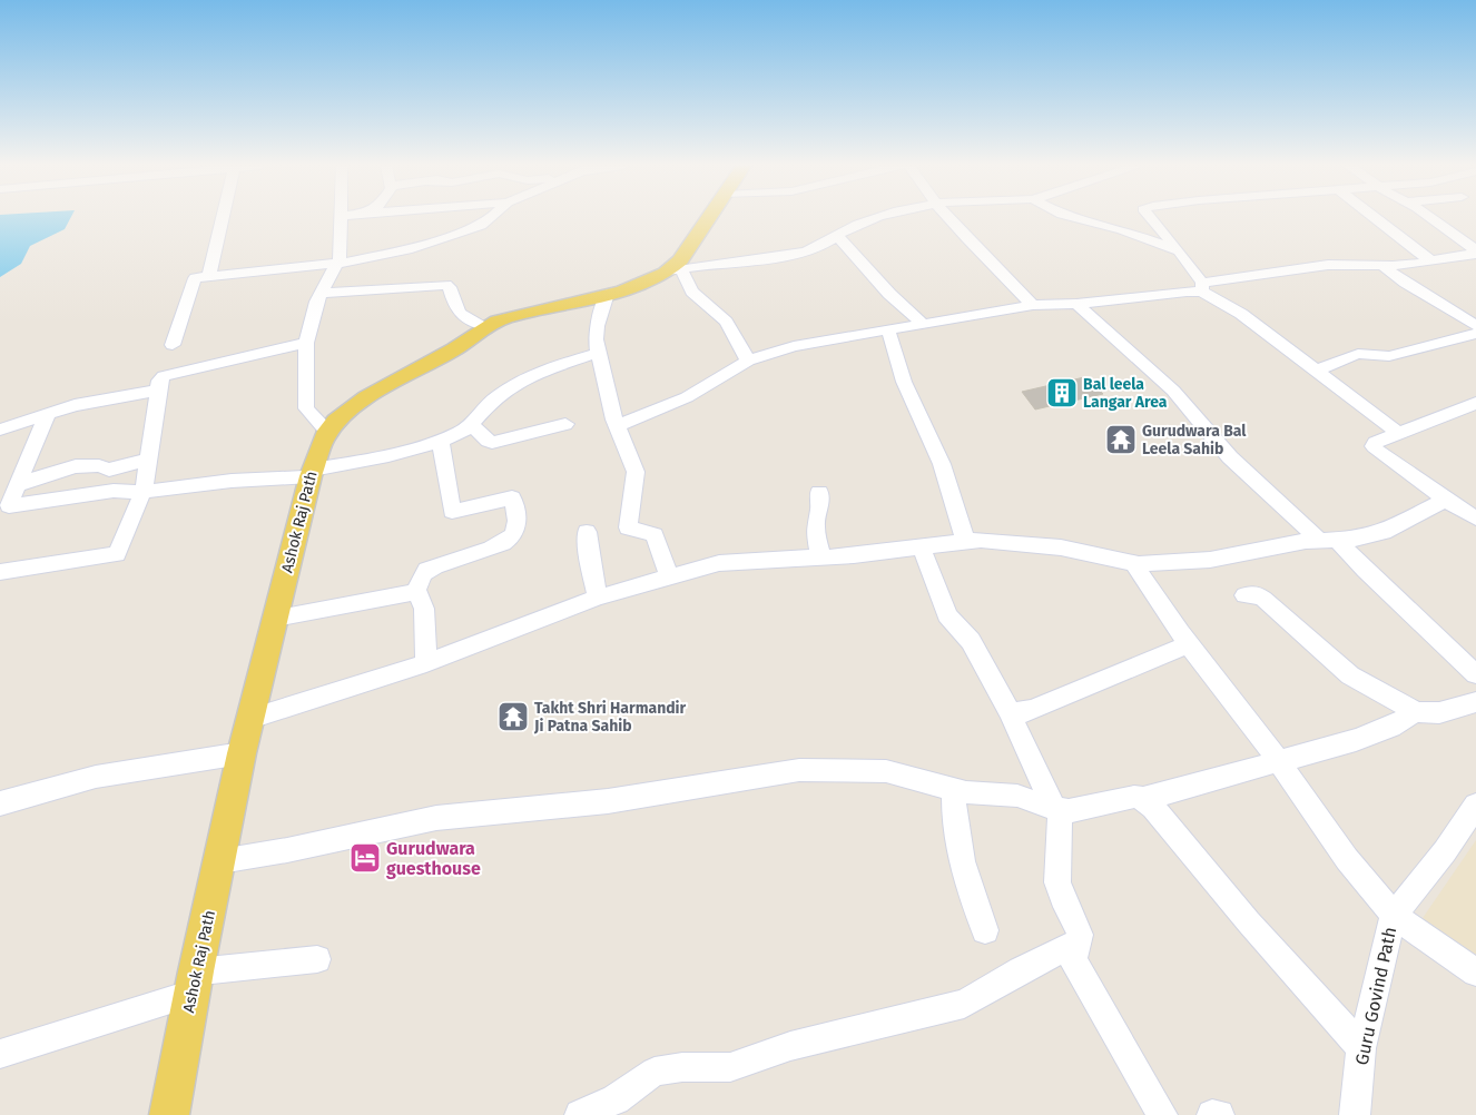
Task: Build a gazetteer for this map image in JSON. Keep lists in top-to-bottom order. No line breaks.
{"streets":{"main road":["Ashok Raj Path"],"street":["Guru Govind Path"]},"places":{"building":["Bal leela Langar Area"],"temple":["Gurudwara Bal Leela Sahib","Takht Shri Harmandir Ji Patna Sahib"],"hotel":["Gurudwara guesthouse"]}}
